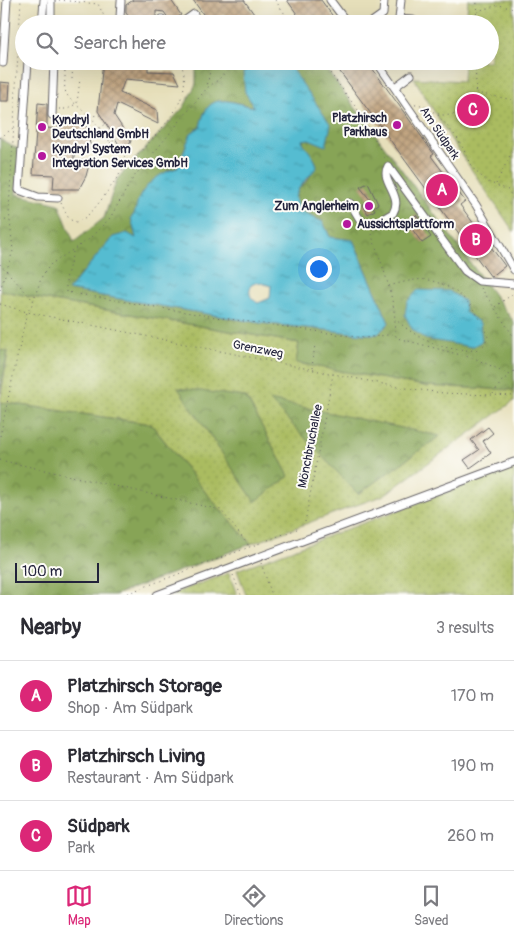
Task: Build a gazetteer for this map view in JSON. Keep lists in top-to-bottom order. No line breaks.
{"streets":{"street":["Am Südpark"],"path":["Grenzweg","Mönchbruchallee"]},"crossings":[["Grenzweg","Mönchbruchallee"]],"places":["Platzhirsch Parkhaus","Kyndryl Deutschland GmbH","Kyndryl System Integration Services GmbH","Zum Anglerheim","Aussichtsplattform"],"scale_bar":"100 m","page":{"search":"Search here","pins":["C","A","B"],"scale":"100 m","heading":["Nearby","3 results"],"list":[{"mark":"A","name":"Platzhirsch Storage","note":"Shop · Am Südpark","value":"170 m"},{"mark":"B","name":"Platzhirsch Living","note":"Restaurant · Am Südpark","value":"190 m"},{"mark":"C","name":"Südpark","note":"Park","value":"260 m"}],"nav":["Map","Directions","Saved"]}}
